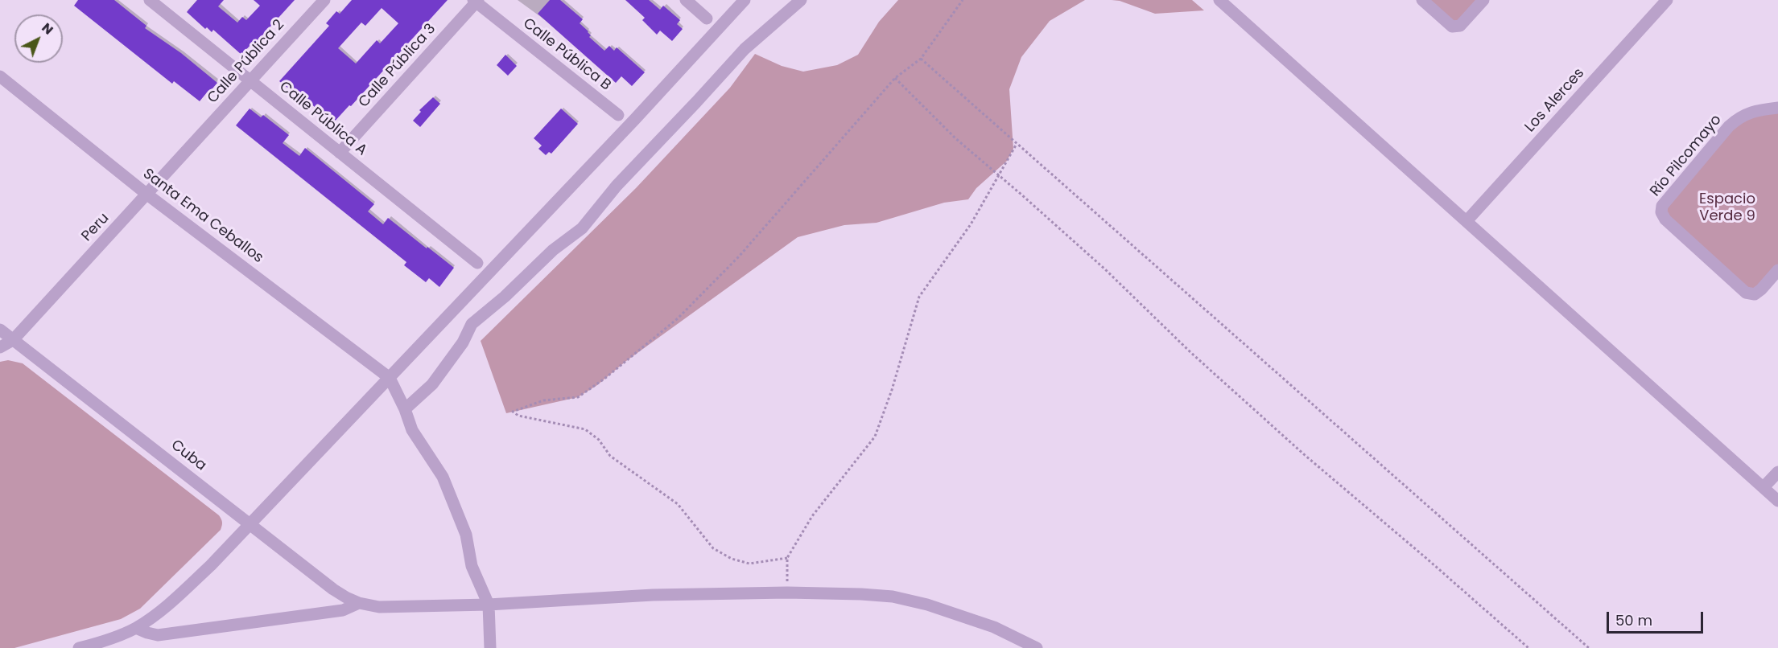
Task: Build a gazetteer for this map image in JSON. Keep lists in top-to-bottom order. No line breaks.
{"streets":{"street":["Calle Pública B","Calle Pública 2","Calle Pública 3","Los Alerces","Calle Pública A","Río Pilcomayo","Santa Ema Ceballos","Peru","Cuba"]},"crossings":[["Calle Pública B","Calle Pública 3"],["Calle Pública 2","Calle Pública A"],["Calle Pública 2","Peru"],["Calle Pública 3","Calle Pública A"],["Santa Ema Ceballos","Peru"],["Peru","Cuba"]],"parks":["Espacio Verde 9"],"scale_bar":"50 m","north":"top right"}
